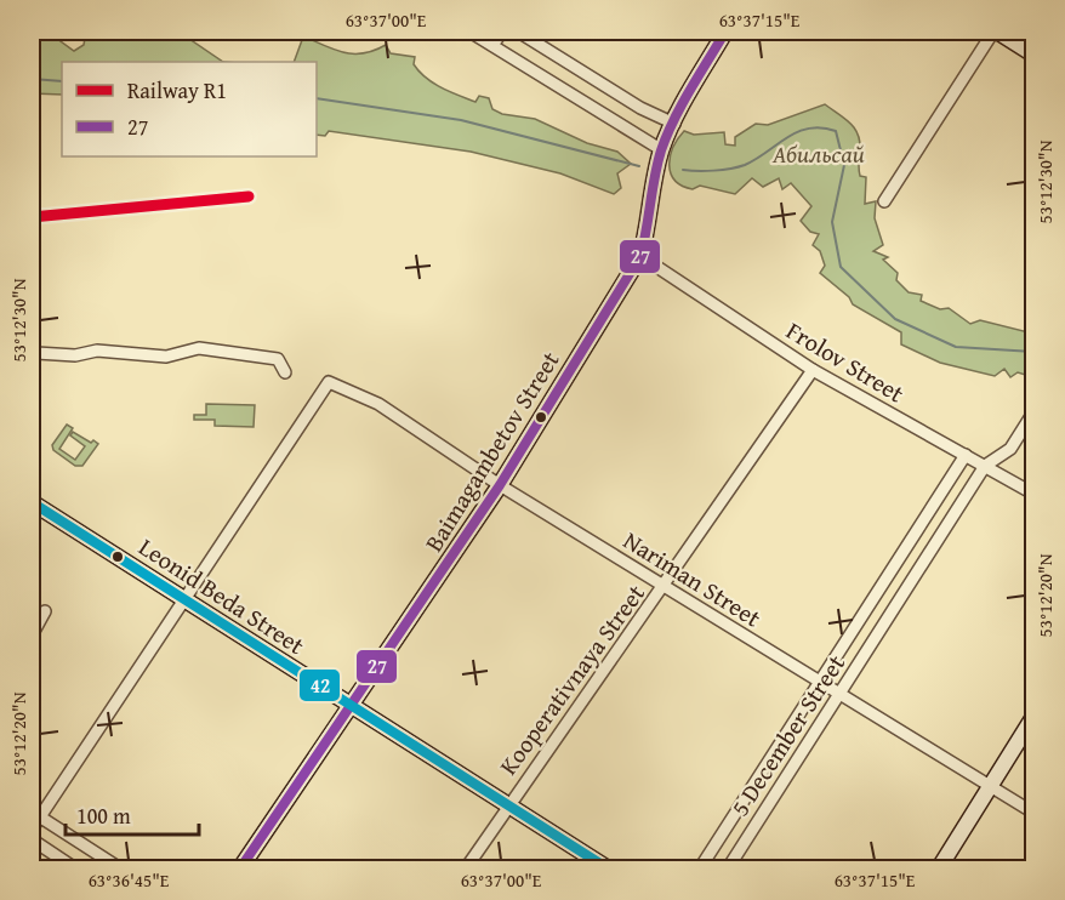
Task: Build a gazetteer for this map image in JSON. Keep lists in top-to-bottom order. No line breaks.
{"streets":{"main road":["Baimagambetov Street","Leonid Beda Street"],"street":["Frolov Street","Nariman Street","Kooperativnaya Street","5 December Street"]},"crossings":[["Frolov Street","Baimagambetov Street"],["Frolov Street","Kooperativnaya Street"],["Frolov Street","5 December Street"],["Baimagambetov Street","Nariman Street"],["Baimagambetov Street","Leonid Beda Street"],["Nariman Street","Leonid Beda Street"],["Nariman Street","Kooperativnaya Street"],["Nariman Street","5 December Street"],["Leonid Beda Street","Kooperativnaya Street"]],"parks":["Абильсай"],"lines":["transit line 27","rail line R1","transit line 42"],"legend":["Railway R1","27"],"scale_bar":"100 m","coordinates":["63°37'00\"E","63°37'15\"E","53°12'30\"N","53°12'20\"N","63°36'45\"E"]}
